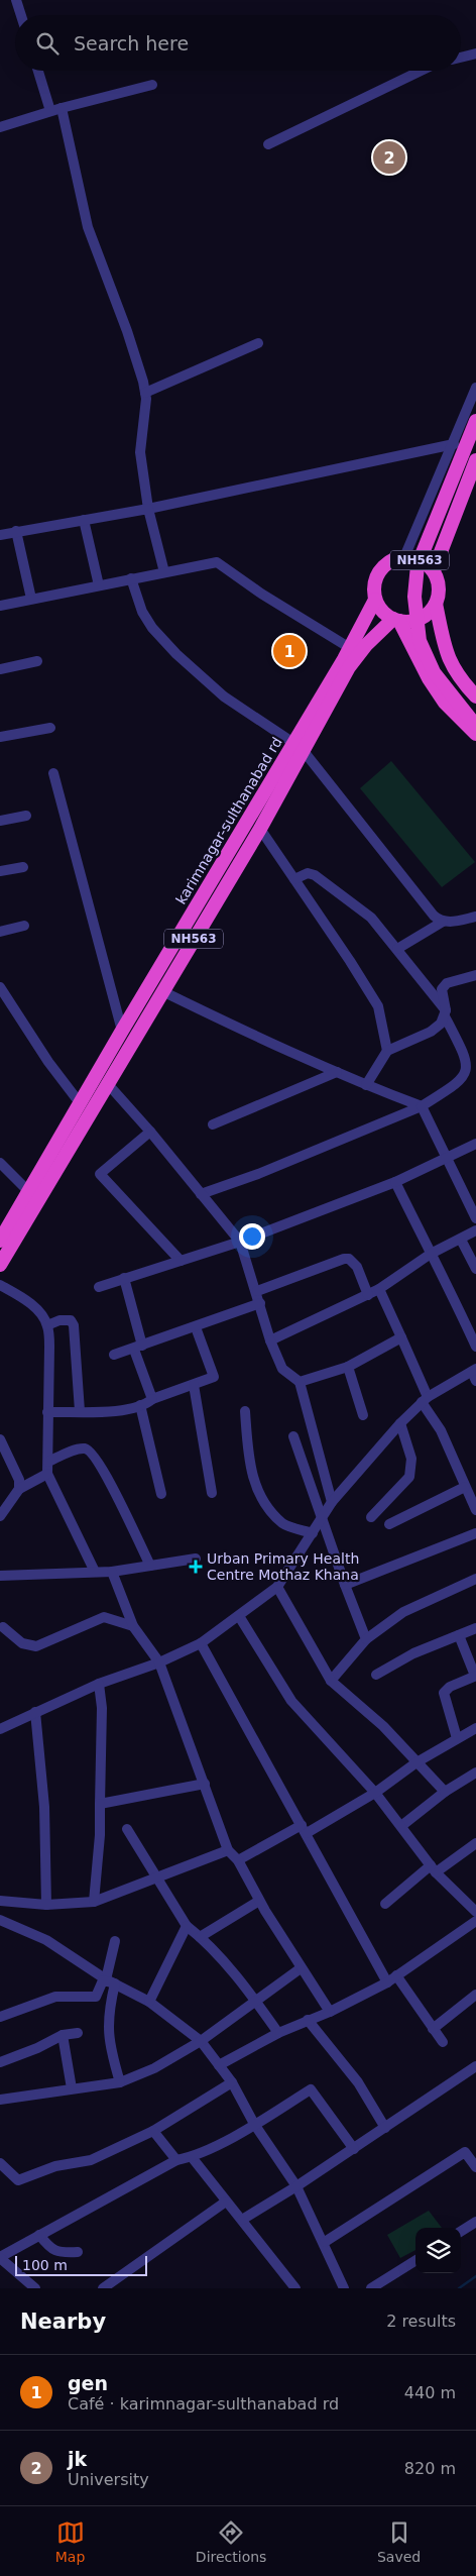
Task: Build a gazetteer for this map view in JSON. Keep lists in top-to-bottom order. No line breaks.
{"streets":{"highway":["NH563","karimnagar-sulthanabad rd"]},"crossings":[["NH563","karimnagar-sulthanabad rd"]],"places":{"health":["Urban Primary Health Centre Mothaz Khana"]},"scale_bar":"100 m","page":{"search":"Search here","pins":["2","1"],"scale":"100 m","heading":["Nearby","2 results"],"list":[{"mark":"1","name":"gen","note":"Café · karimnagar-sulthanabad rd","value":"440 m"},{"mark":"2","name":"jk","note":"University","value":"820 m"}],"nav":["Map","Directions","Saved"]}}
